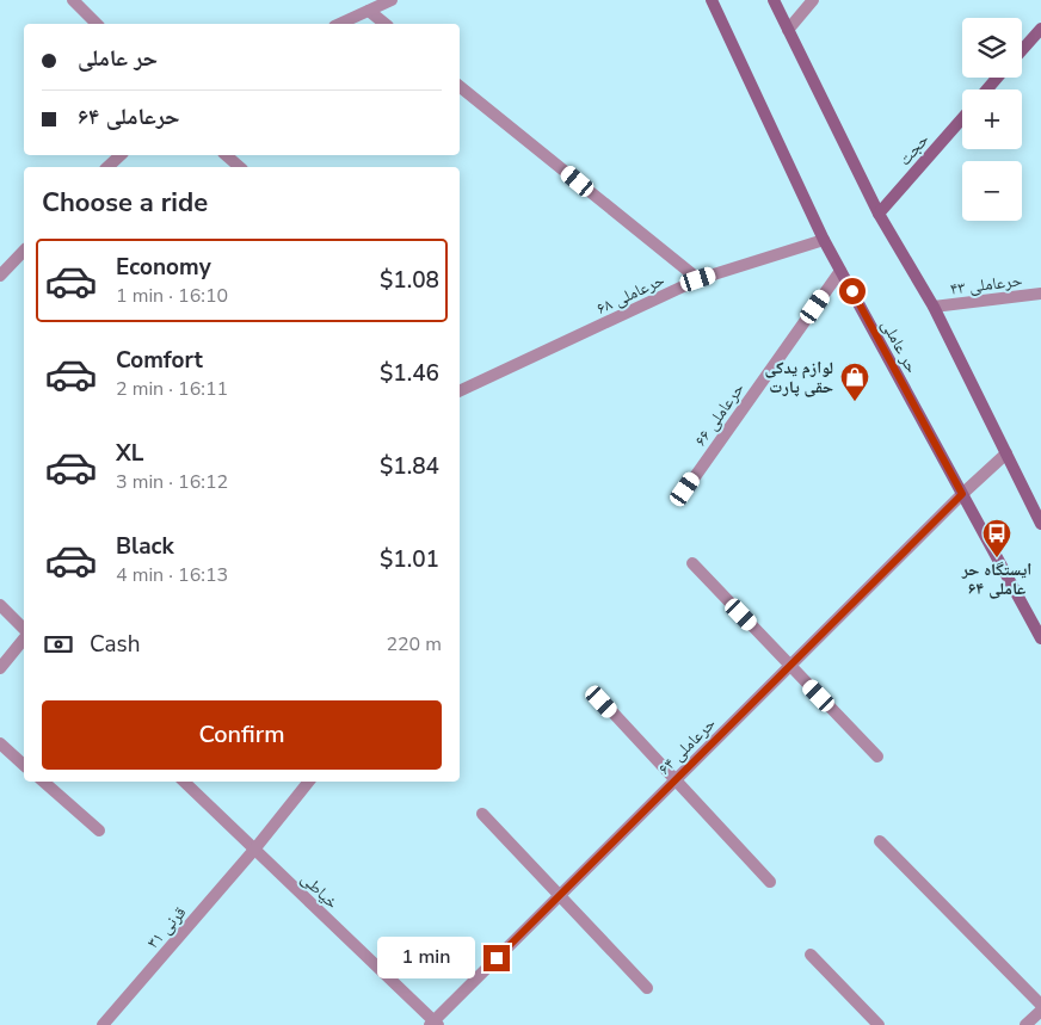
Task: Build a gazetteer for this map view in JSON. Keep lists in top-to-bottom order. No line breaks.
{"streets":{"main road":["حجت","حر عاملی"],"street":["حرعاملی ۴۳","حرعاملی ۶۸","حرعاملی ۶۶","حرعاملی ۶۴","خیاطی","قرنی ۳۱"]},"crossings":[["حرعاملی ۶۸","حر عاملی"],["حر عاملی","حرعاملی ۶۶"],["حر عاملی","حرعاملی ۶۴"],["حرعاملی ۶۴","خیاطی"],["خیاطی","قرنی ۳۱"]],"places":{"shop":["لوازم یدکی حقی پارت"],"bus stop":["ایستگاه حر عاملی ۶۴"]},"page":{"map_buttons":["+","−"],"banner":["حر عاملی","حرعاملی ۶۴"],"heading":"Choose a ride","list":[{"name":"Economy","note":"1 min · 16:10","value":"$1.08"},{"name":"Comfort","note":"2 min · 16:11","value":"$1.46"},{"name":"XL","note":"3 min · 16:12","value":"$1.84"},{"name":"Black","note":"4 min · 16:13","value":"$1.01"}],"pay":["Cash","220 m"],"buttons":"Confirm","bubble":"1 min"}}
